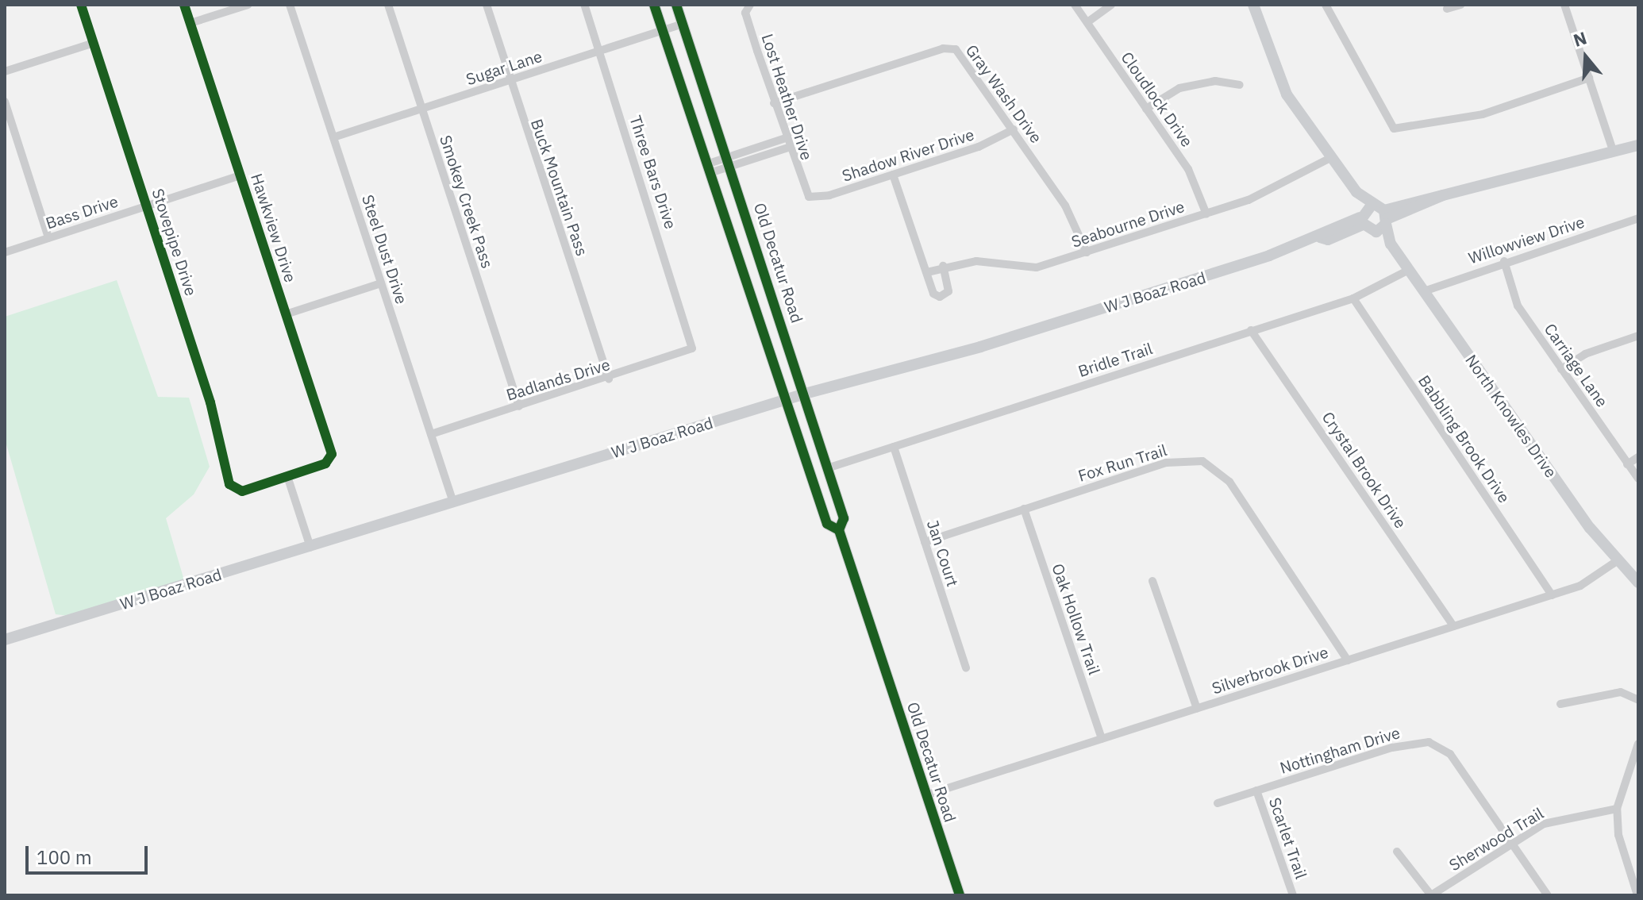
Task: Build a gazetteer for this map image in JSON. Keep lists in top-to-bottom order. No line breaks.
{"streets":{"main road":["Old Decatur Road","W J Boaz Road","North Knowles Drive"],"street":["Sugar Lane","Gray Wash Drive","Lost Heather Drive","Cloudlock Drive","Shadow River Drive","Three Bars Drive","Buck Mountain Pass","Smokey Creek Pass","Bass Drive","Seabourne Drive","Hawkview Drive","Willowview Drive","Stovepipe Drive","Steel Dust Drive","Bridle Trail","Carriage Lane","Badlands Drive","Babbling Brook Drive","Fox Run Trail","Crystal Brook Drive","Jan Court","Oak Hollow Trail","Silverbrook Drive","Nottingham Drive","Scarlet Trail","Sherwood Trail"]},"crossings":[["Sugar Lane","Three Bars Drive"],["Sugar Lane","Buck Mountain Pass"],["Sugar Lane","Smokey Creek Pass"],["Sugar Lane","Steel Dust Drive"],["Sugar Lane","Old Decatur Road"],["Gray Wash Drive","Lost Heather Drive"],["Gray Wash Drive","Shadow River Drive"],["Gray Wash Drive","Seabourne Drive"],["Lost Heather Drive","Shadow River Drive"],["Cloudlock Drive","Seabourne Drive"],["Three Bars Drive","Badlands Drive"],["Buck Mountain Pass","Badlands Drive"],["Smokey Creek Pass","Badlands Drive"],["Bass Drive","Hawkview Drive"],["Bass Drive","Stovepipe Drive"],["Hawkview Drive","Stovepipe Drive"],["Willowview Drive","Carriage Lane"],["Willowview Drive","North Knowles Drive"],["Steel Dust Drive","W J Boaz Road"],["Steel Dust Drive","Badlands Drive"],["Old Decatur Road","W J Boaz Road"],["Old Decatur Road","Bridle Trail"],["Old Decatur Road","Silverbrook Drive"],["W J Boaz Road","North Knowles Drive"],["Bridle Trail","North Knowles Drive"],["Bridle Trail","Babbling Brook Drive"],["Bridle Trail","Crystal Brook Drive"],["Bridle Trail","Jan Court"],["North Knowles Drive","Silverbrook Drive"],["Babbling Brook Drive","Silverbrook Drive"],["Fox Run Trail","Jan Court"],["Fox Run Trail","Oak Hollow Trail"],["Fox Run Trail","Silverbrook Drive"],["Crystal Brook Drive","Silverbrook Drive"],["Oak Hollow Trail","Silverbrook Drive"],["Nottingham Drive","Scarlet Trail"],["Nottingham Drive","Sherwood Trail"]],"scale_bar":"100 m","north":"top"}
